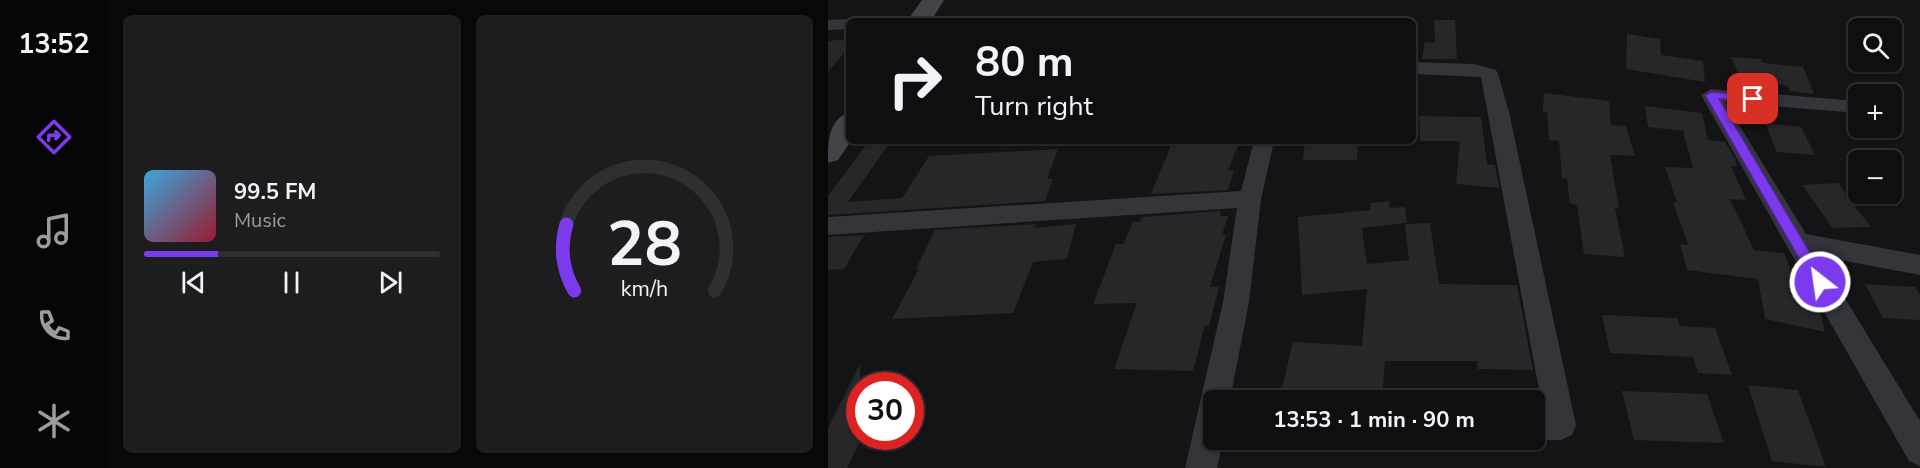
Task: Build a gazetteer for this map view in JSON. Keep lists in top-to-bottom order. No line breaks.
{"page":{"tabs":"13:52","map_buttons":["+","−"],"turn":["80 m","Turn right"],"song":["99.5 FM","Music"],"limit":"30","trip":"13:53 · 1 min · 90 m","gauge":["28","km/h"]}}
